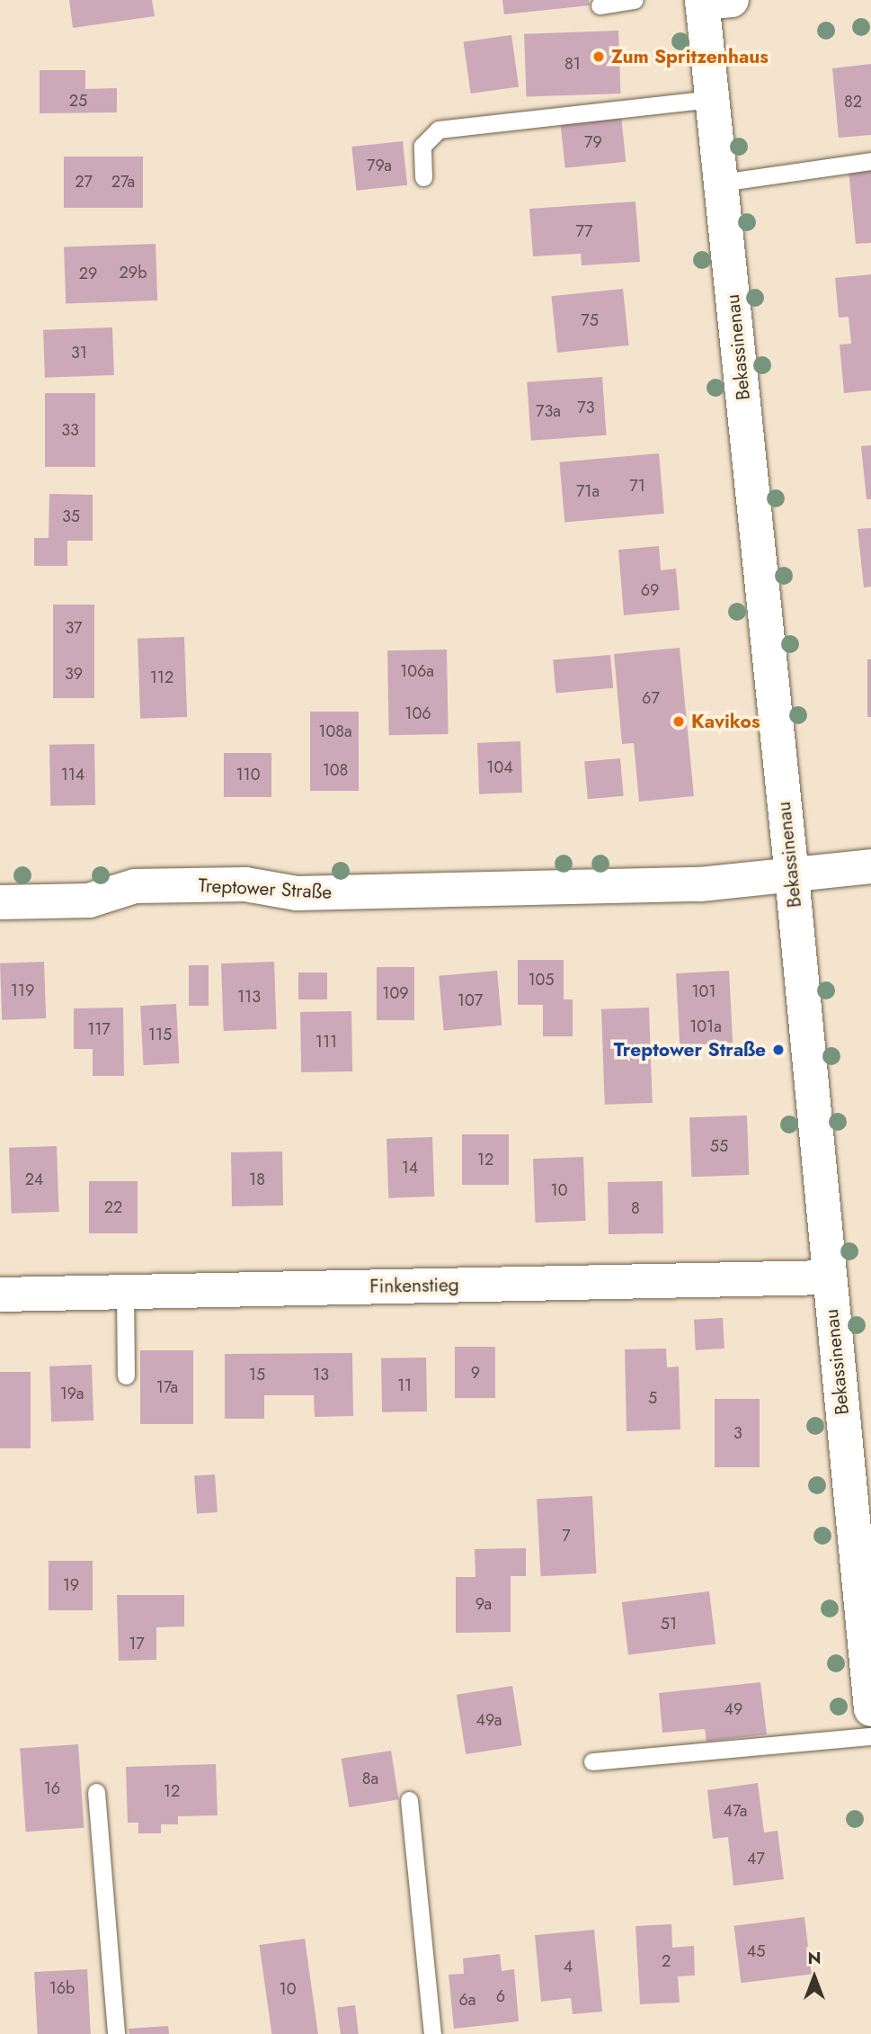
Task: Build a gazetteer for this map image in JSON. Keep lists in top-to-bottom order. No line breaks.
{"streets":{"street":["Bekassinenau","Treptower Straße","Finkenstieg"]},"crossings":[["Bekassinenau","Treptower Straße"],["Bekassinenau","Finkenstieg"]],"places":["Zum Spritzenhaus","Kavikos","Treptower Straße"],"house_numbers":["81","25","82","79","79a","27","27a","77","29b","29","75","31","73","73a","33","71","71a","35","69","37","106a","39","112","67","106","108a","104","108","114","110","105","119","101","109","113","107","101a","117","115","111","55","12","14","24","18","10","22","8","9","15","13","11","17a","19a","5","3","7","19","9a","51","17","49","49a","8a","16","12","47a","47","45","2","4","16b","10","6","6a"],"north":"top"}
